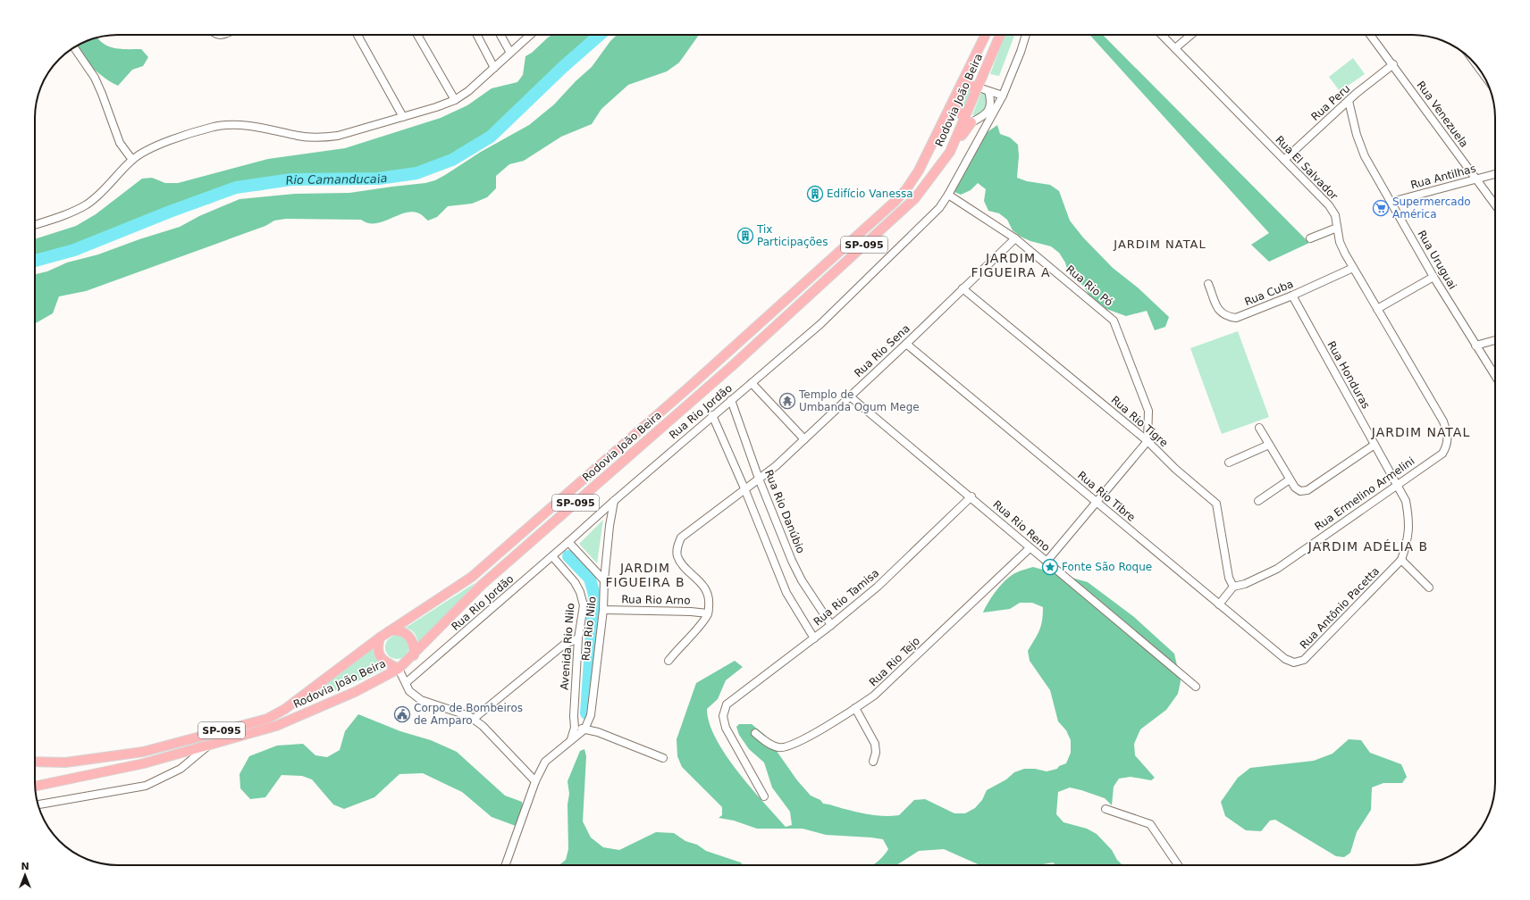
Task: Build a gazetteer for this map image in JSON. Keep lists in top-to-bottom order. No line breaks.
{"streets":{"main road":["Rodovia João Beira","SP-095"],"street":["Rua Peru","Rua Venezuela","Rua El Salvador","Rua Antilhas","Rua Uruguai","Rua Rio Pó","Rua Cuba","Rua Rio Sena","Rua Honduras","Rua Rio Jordão","Rua Rio Tigre","Rua Ermelino Armelini","Rua Rio Tibre","Rua Rio Danúbio","Rua Rio Reno","Rua Rio Tamisa","Rua Rio Arno","Rua Antônio Pacetta","Rua Rio Nilo","Avenida Rio Nilo","Rua Rio Tejo"]},"crossings":[["Rua Peru","Rua Venezuela"],["Rua Peru","Rua El Salvador"],["Rua Peru","Rua Uruguai"],["Rua Venezuela","Rua Antilhas"],["Rua El Salvador","Rua Cuba"],["Rua El Salvador","Rua Ermelino Armelini"],["Rua Antilhas","Rua Uruguai"],["Rua Rio Pó","Rua Rio Sena"],["Rua Rio Pó","Rua Rio Jordão"],["Rua Rio Pó","Rua Rio Tigre"],["Rua Cuba","Rua Honduras"],["Rua Rio Sena","Rua Rio Tigre"],["Rua Rio Sena","Rua Rio Tibre"],["Rua Rio Sena","Rua Rio Danúbio"],["Rua Rio Sena","Rua Rio Reno"],["Rua Rio Sena","Rua Rio Arno"],["Rua Honduras","Rua Ermelino Armelini"],["Rua Honduras","Rua Antônio Pacetta"],["Rua Rio Jordão","Rua Rio Danúbio"],["Rua Rio Jordão","Rua Rio Nilo"],["Rua Rio Jordão","Avenida Rio Nilo"],["Rua Rio Tigre","Rua Ermelino Armelini"],["Rua Ermelino Armelini","Rua Antônio Pacetta"],["Rua Rio Tibre","Rua Antônio Pacetta"],["Rua Rio Danúbio","Rua Rio Tamisa"],["Rua Rio Reno","Rua Rio Tamisa"],["Rua Rio Reno","Rua Rio Tejo"],["Rua Rio Arno","Rua Rio Nilo"]],"districts":["JARDIM NATAL","JARDIM FIGUEIRA A","JARDIM NATAL","JARDIM ADÉLIA B","JARDIM FIGUEIRA B"],"water":["Rio Camanducaia"],"places":{"building":["Edifício Vanessa","Tix Participações"],"supermarket":["Supermercado América"],"temple":["Templo de Umbanda Ogum Mege"],"place":["Fonte São Roque"],"public building":["Corpo de Bombeiros de Amparo"]},"north":"top"}
